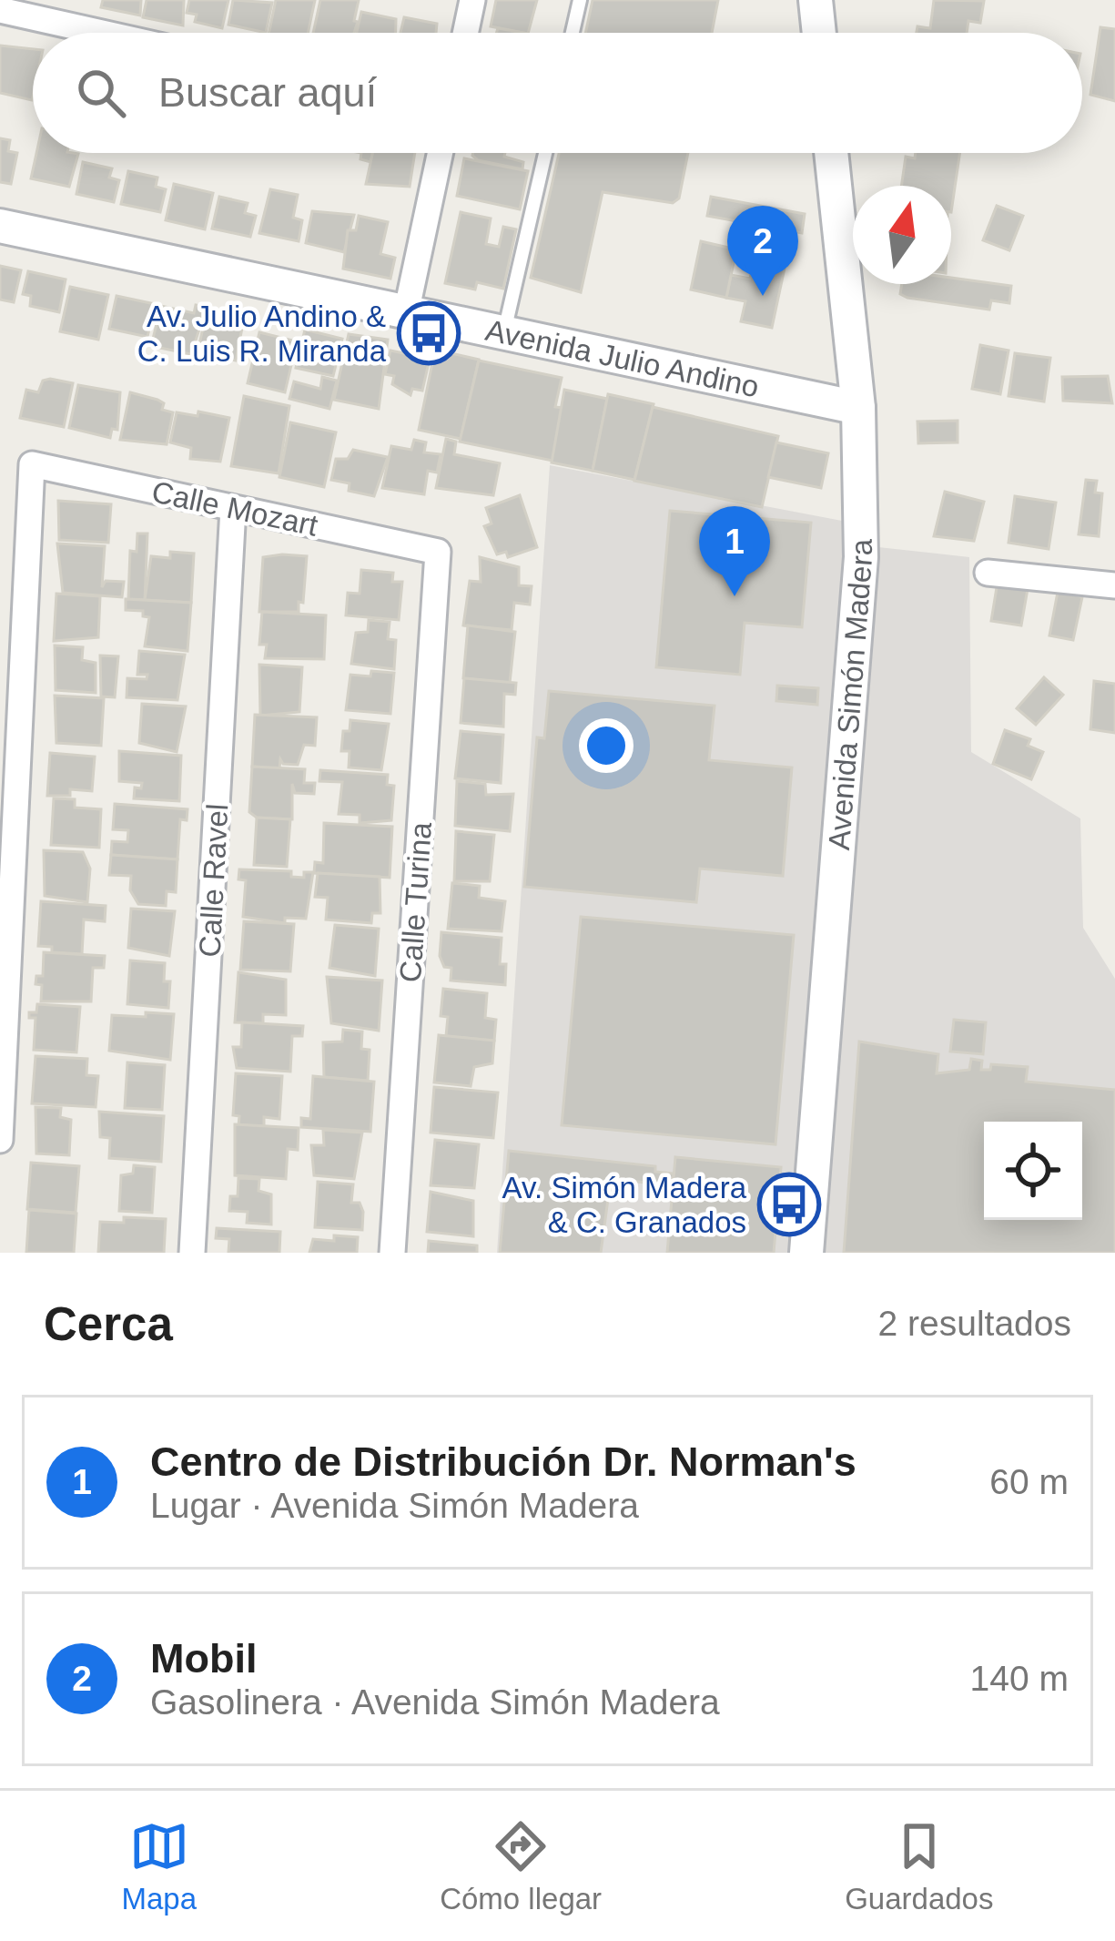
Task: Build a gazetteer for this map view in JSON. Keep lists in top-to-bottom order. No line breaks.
{"streets":{"street":["Avenida Julio Andino","Calle Mozart","Avenida Simón Madera","Calle Ravel","Calle Turina"]},"crossings":[["Avenida Julio Andino","Avenida Simón Madera"],["Calle Mozart","Calle Ravel"],["Calle Mozart","Calle Turina"]],"places":{"bus stop":["Av. Julio Andino & C. Luis R. Miranda","Av. Simón Madera & C. Granados"]},"north":"top","page":{"search":"Buscar aquí","pins":["2","1"],"heading":["Cerca","2 resultados"],"list":[{"mark":"1","name":"Centro de Distribución Dr. Norman's","note":"Lugar · Avenida Simón Madera","value":"60 m"},{"mark":"2","name":"Mobil","note":"Gasolinera · Avenida Simón Madera","value":"140 m"}],"nav":["Mapa","Cómo llegar","Guardados"]}}
